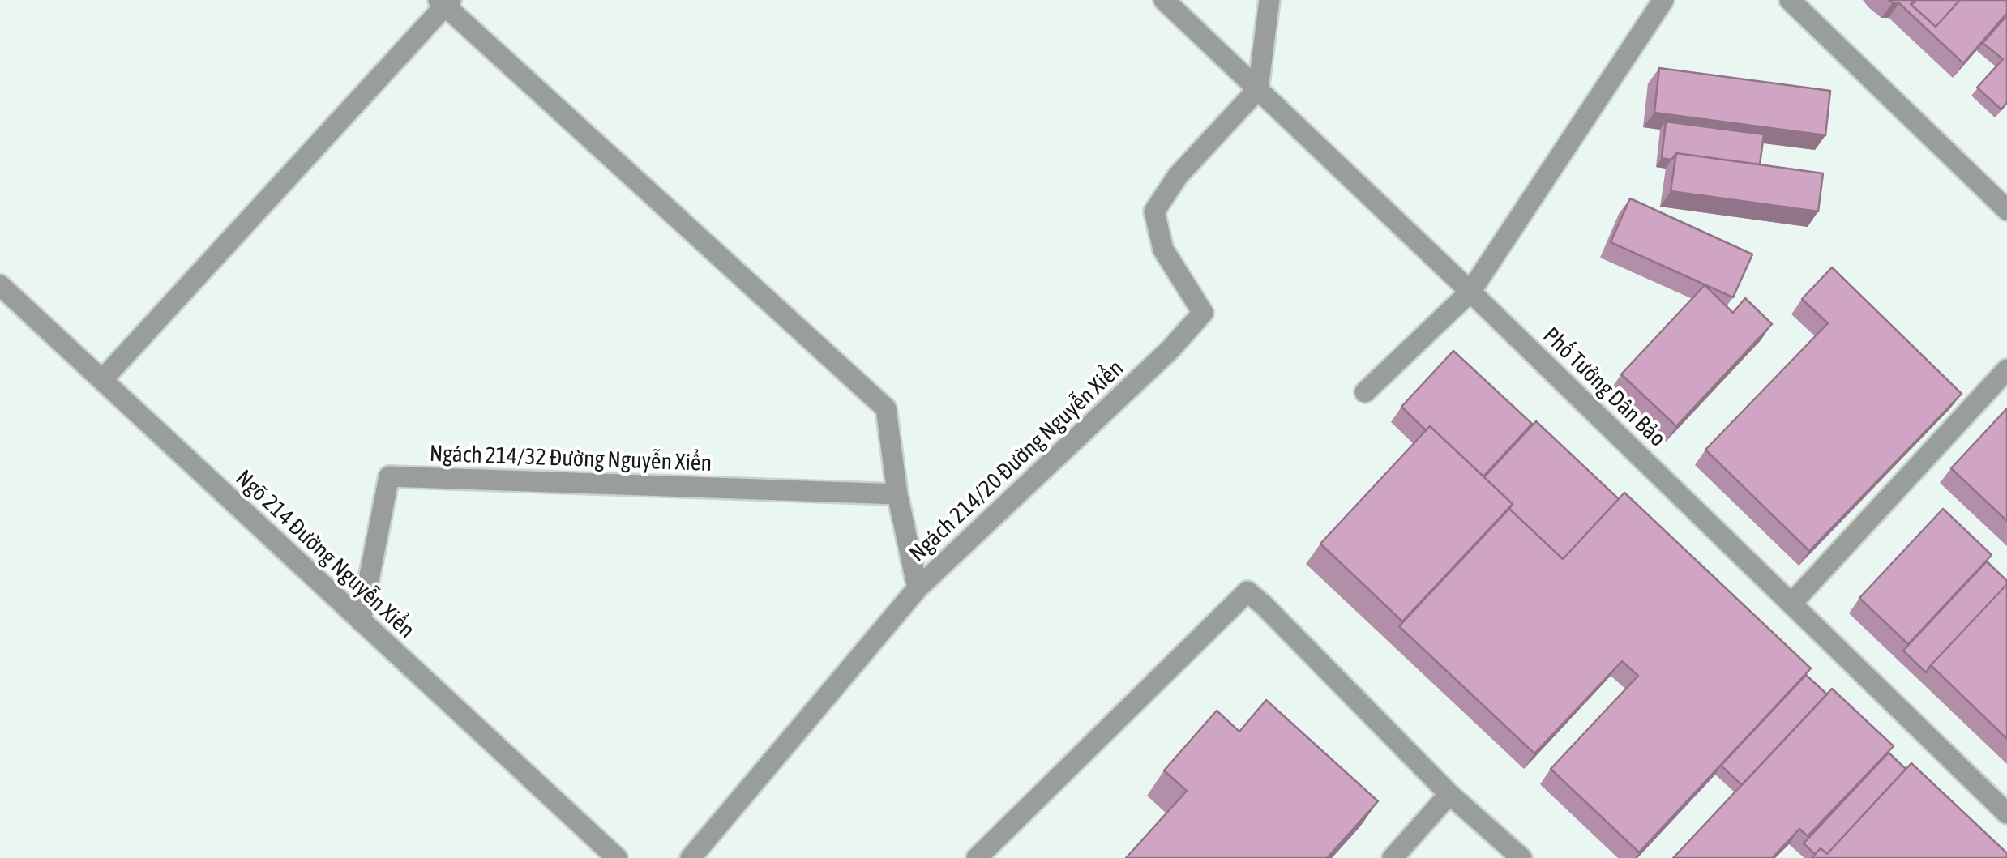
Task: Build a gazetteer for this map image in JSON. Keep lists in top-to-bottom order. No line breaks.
{"streets":{"street":["Phố Tưởng Dân Bảo","Ngách 214/32 Đường Nguyễn Xiển","Ngách 214/20 Đường Nguyễn Xiển","Ngõ 214 Đường Nguyễn Xiển"]},"crossings":[["Phố Tưởng Dân Bảo","Ngách 214/20 Đường Nguyễn Xiển"],["Ngách 214/32 Đường Nguyễn Xiển","Ngõ 214 Đường Nguyễn Xiển"]]}
